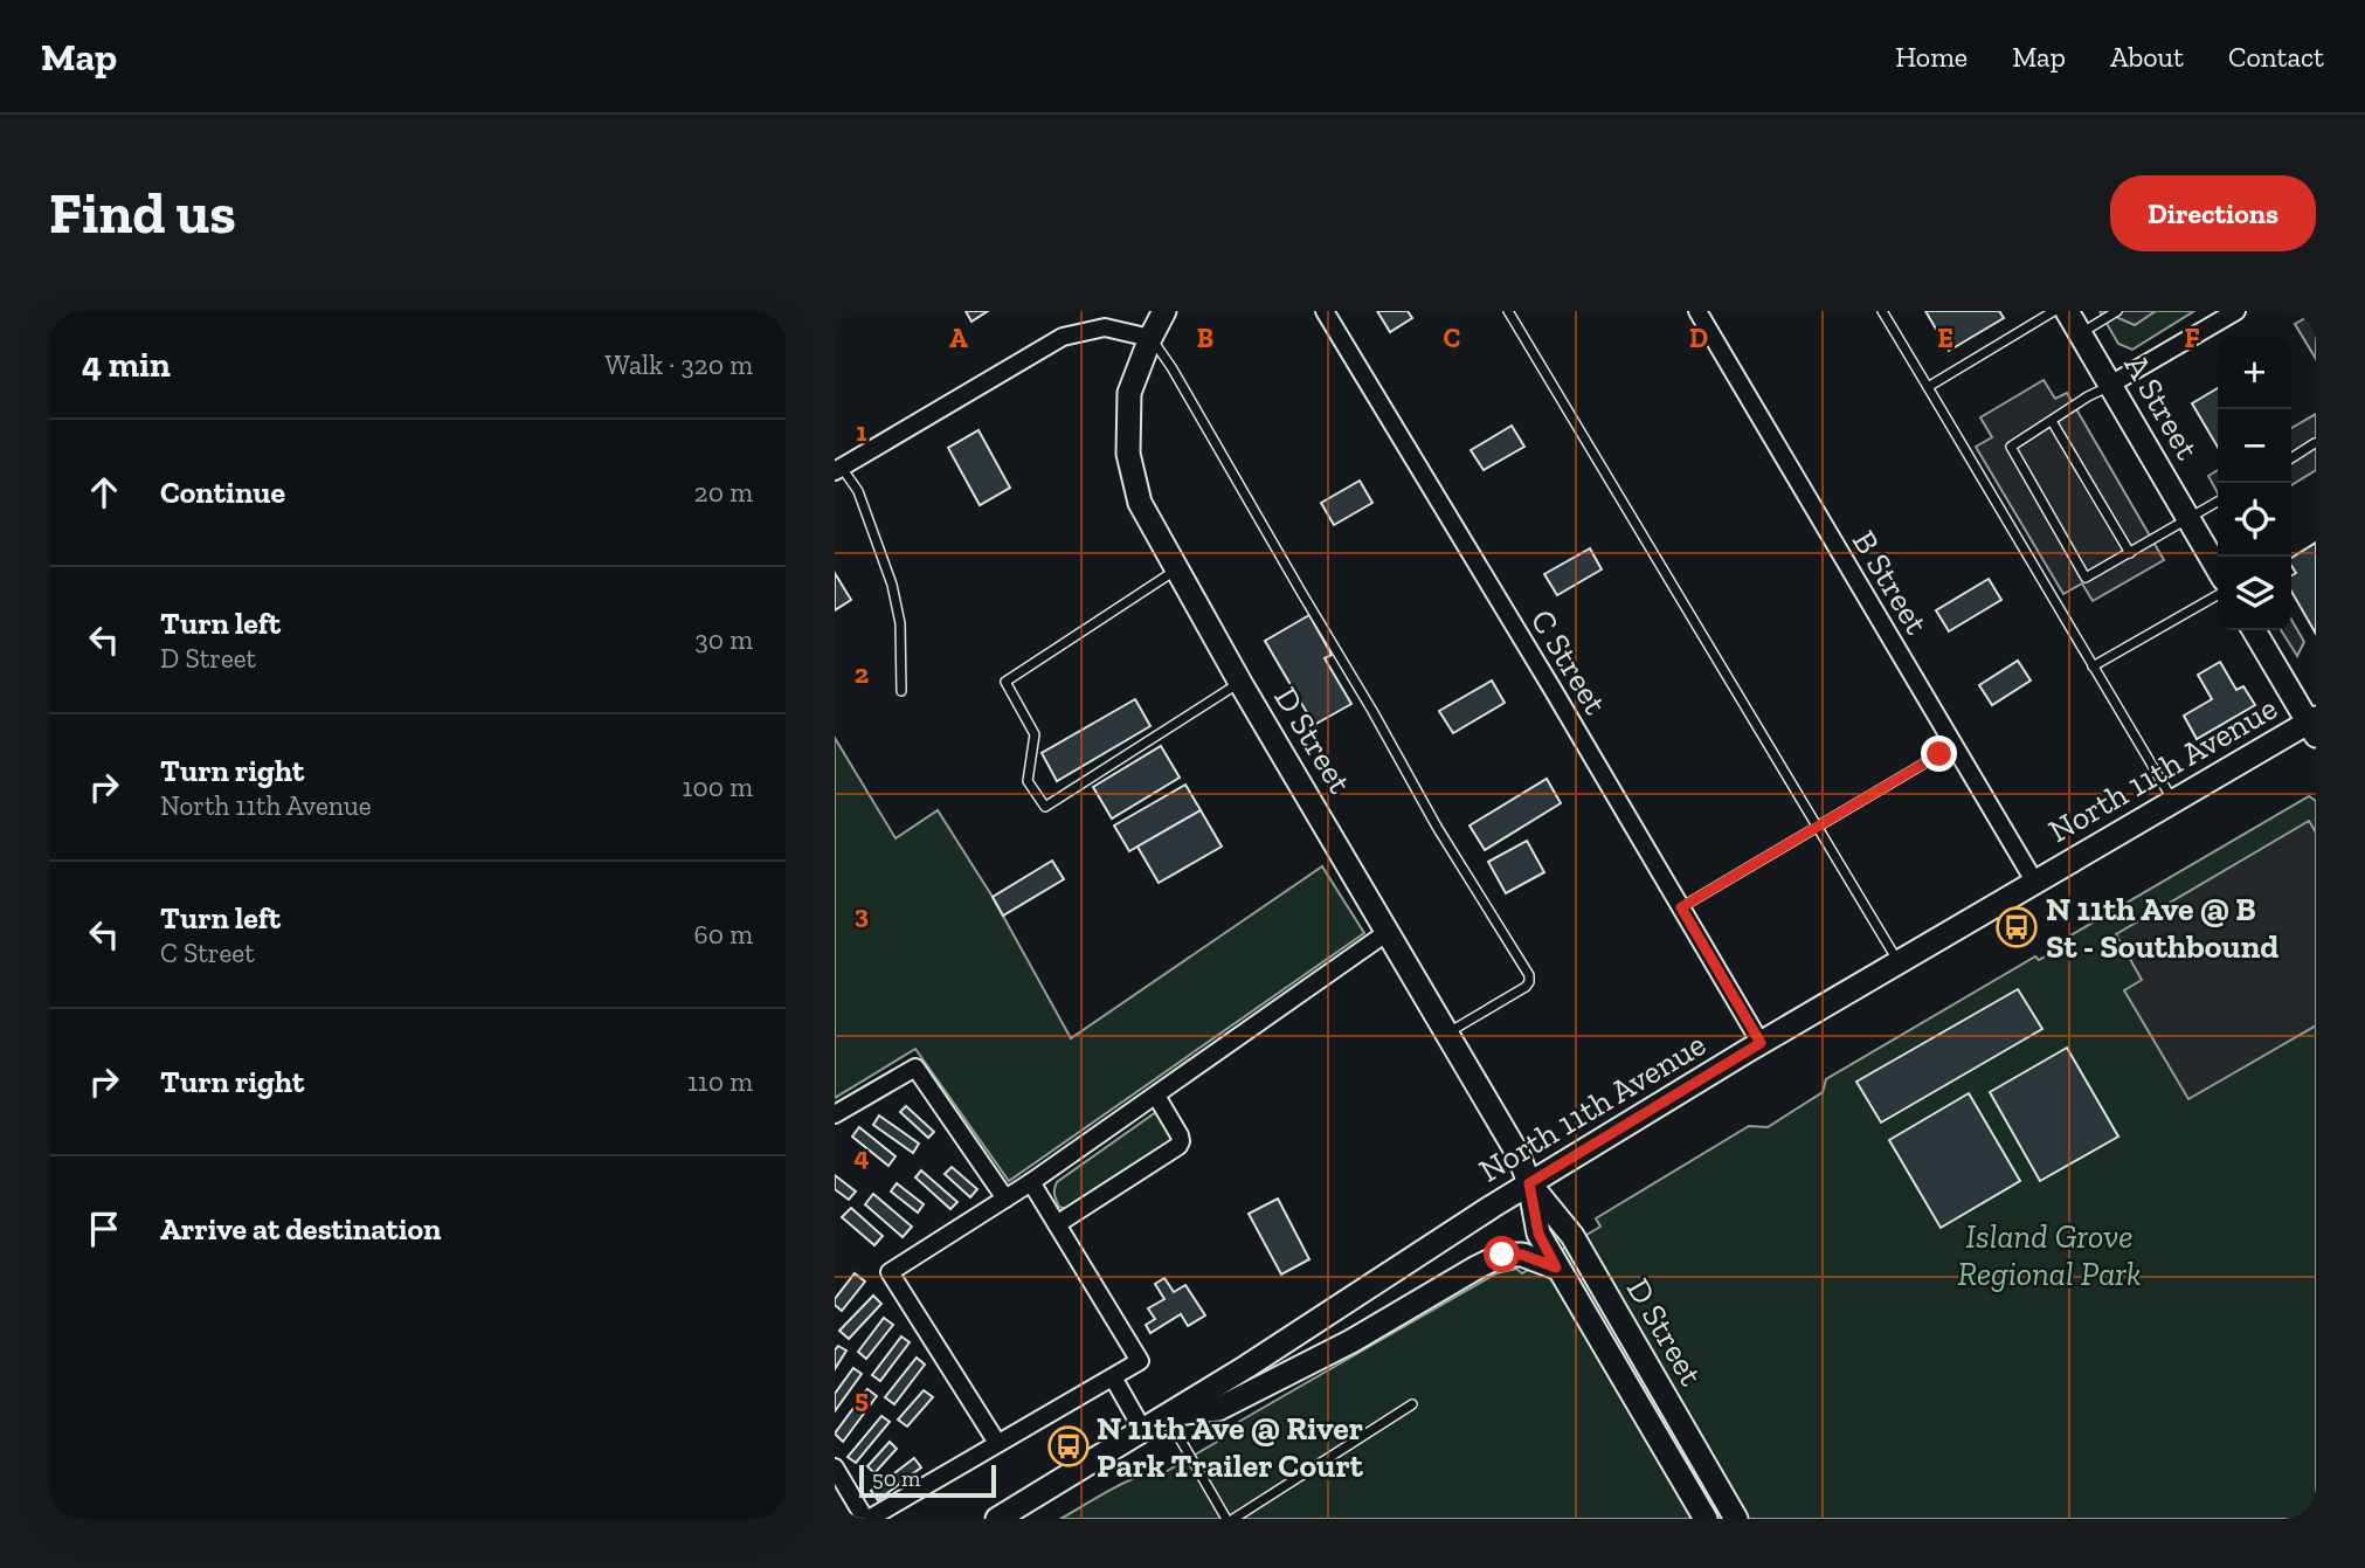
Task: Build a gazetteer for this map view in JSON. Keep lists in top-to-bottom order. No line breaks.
{"streets":{"street":["A Street","B Street","C Street","D Street","North 11th Avenue"]},"crossings":[["B Street","North 11th Avenue"],["C Street","North 11th Avenue"],["D Street","North 11th Avenue"]],"parks":["Island Grove Regional Park"],"places":{"bus stop":["N 11th Ave @ B St - Southbound","N 11th Ave @ River Park Trailer Court"]},"scale_bar":"50 m","page":{"header":"Map","nav":["Home","Map","About","Contact"],"buttons":"Directions","title":"Find us","heading":["4 min","Walk · 320 m"],"map_buttons":["+","−"],"list":[["Continue","20 m"],["Turn left","D Street","30 m"],["Turn right","North 11th Avenue","100 m"],["Turn left","C Street","60 m"],["Turn right","110 m"],"Arrive at destination"],"scale":"50 m"},"grid":{"columns":["A","B","C","D","E","F"],"rows":["1","2","3","4","5"]}}
